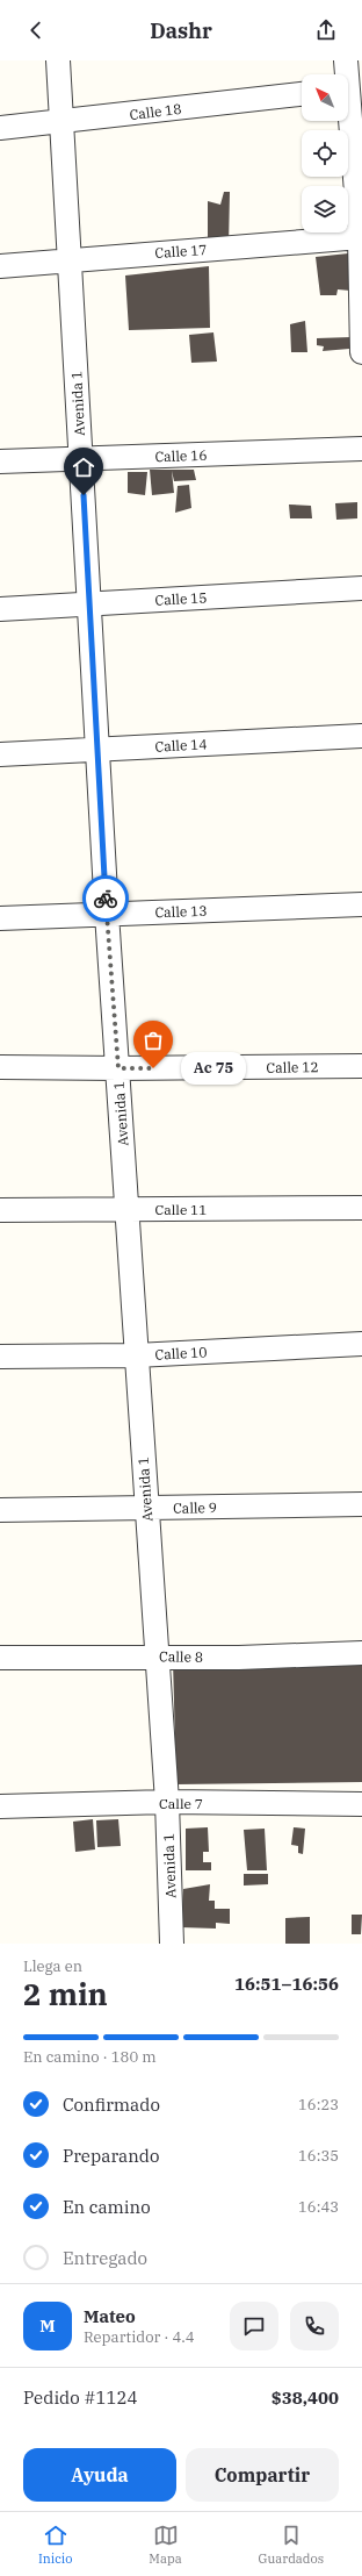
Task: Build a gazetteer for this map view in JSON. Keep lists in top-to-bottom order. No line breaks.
{"streets":{"street":["Calle 18","Calle 17","Avenida 1","Calle 16","Calle 15","Calle 14","Calle 13","Calle 12","Calle 11","Calle 10","Calle 9","Calle 8","Calle 7"]},"crossings":[["Calle 18","Avenida 1"],["Calle 17","Avenida 1"],["Avenida 1","Calle 16"],["Avenida 1","Calle 15"],["Avenida 1","Calle 14"],["Avenida 1","Calle 13"],["Avenida 1","Calle 12"],["Avenida 1","Calle 11"],["Avenida 1","Calle 10"],["Avenida 1","Calle 9"],["Avenida 1","Calle 8"],["Avenida 1","Calle 7"]],"places":["Ac 75"],"north":"top left","page":{"header":"Dashr","bubble":"Ac 75","heading":["2 min","Llega en","16:51–16:56"],"panel":["Mateo","Repartidor · 4.4","Pedido #1124","$38,400"],"bar":"En camino · 180 m","list":[["Confirmado","16:23"],["Preparando","16:35"],["En camino","16:43"],"Entregado"],"round":"M","buttons":["Ayuda","Compartir"],"tabs":["Inicio","Mapa","Guardados"]}}
